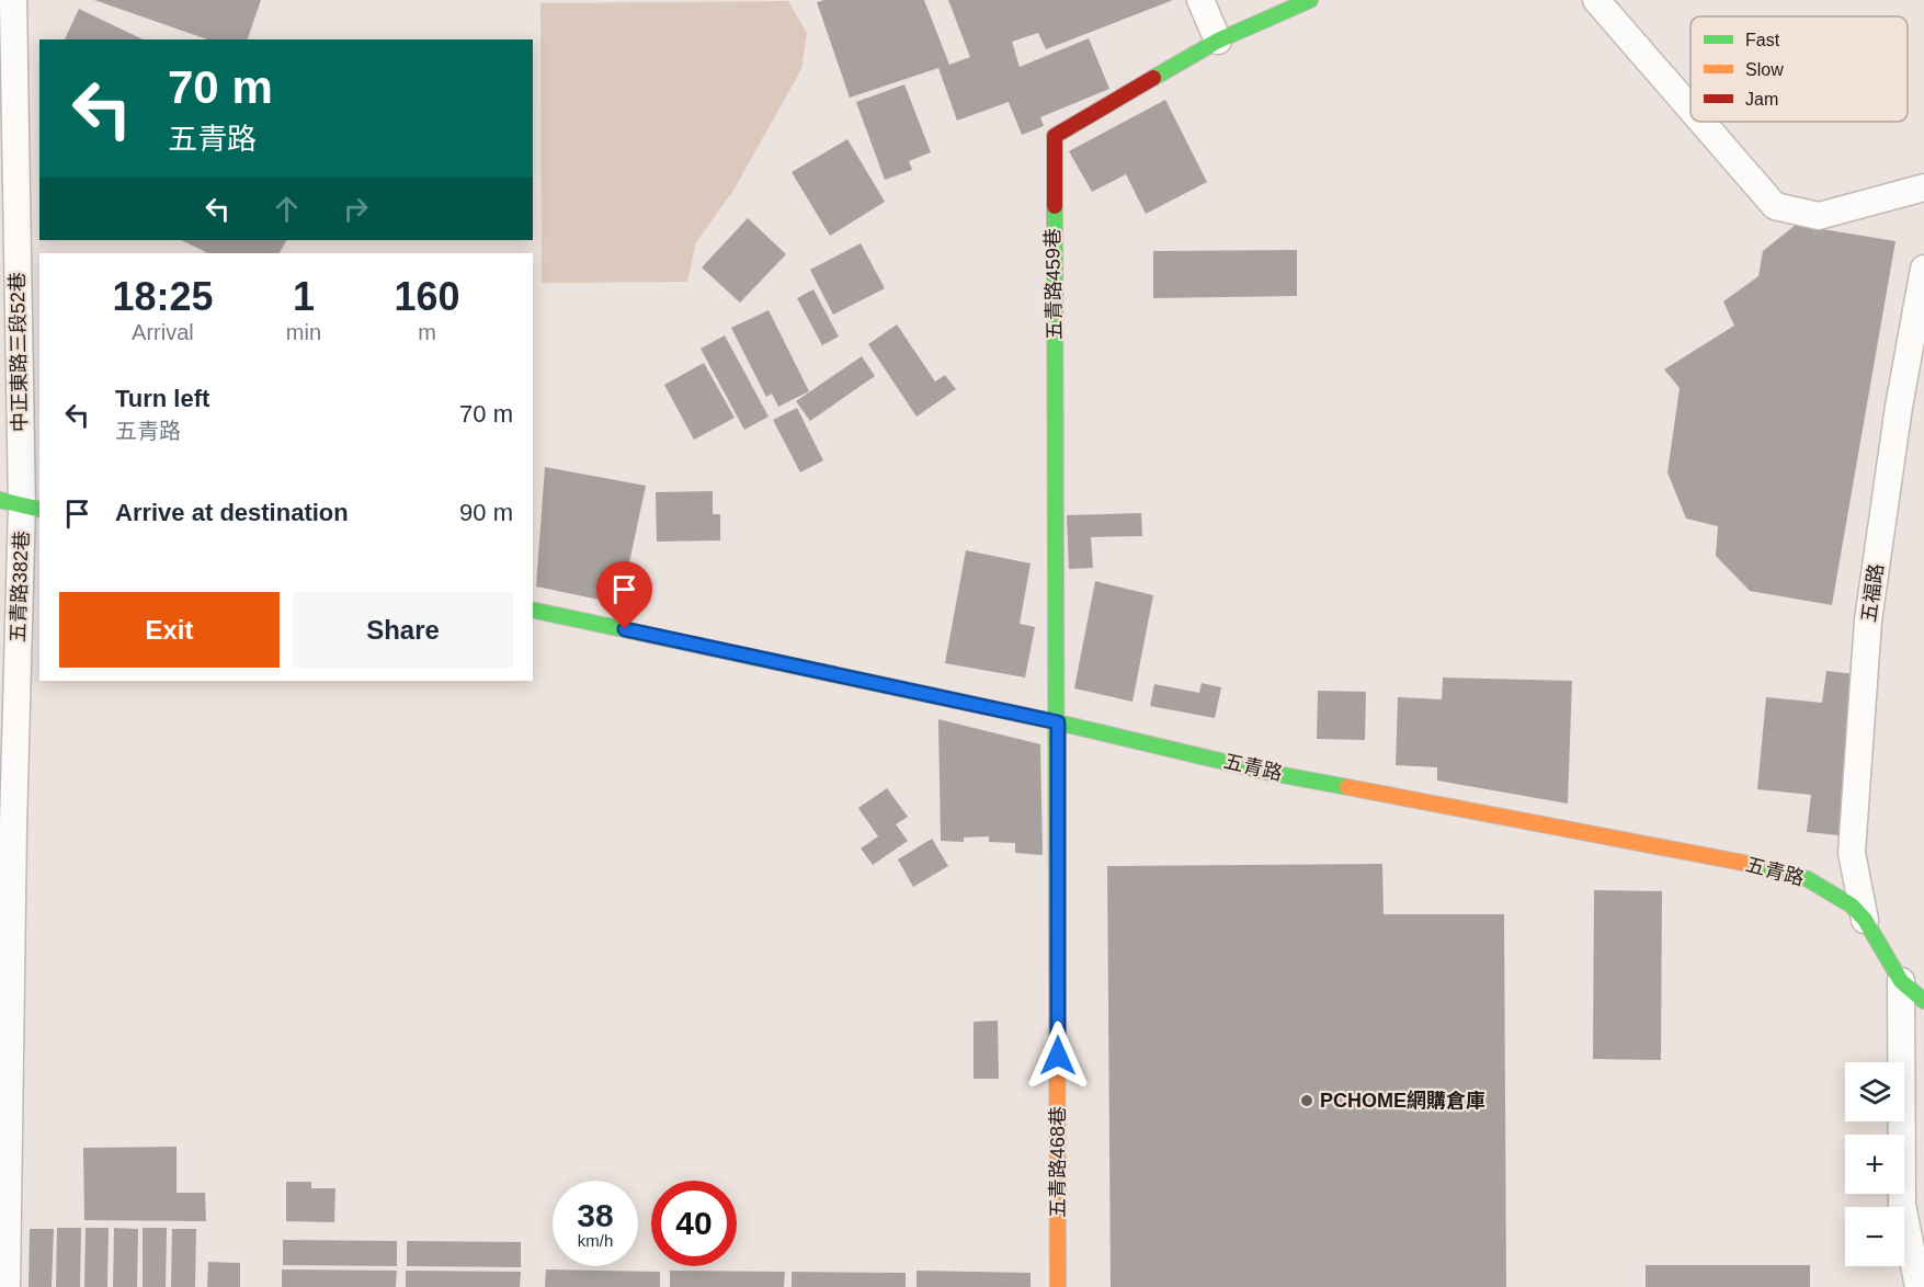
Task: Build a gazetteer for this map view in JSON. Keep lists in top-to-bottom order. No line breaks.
{"streets":{"street":["五青路459巷","中正東路三段52巷","五青路382巷","五福路","五青路","五青路468巷"]},"crossings":[["五青路459巷","五青路"],["五青路459巷","五青路468巷"],["中正東路三段52巷","五青路382巷"],["五福路","五青路"],["五青路","五青路468巷"]],"places":["PCHOME網購倉庫"],"legend":["Fast","Slow","Jam"],"page":{"turn":["70 m","五青路"],"eta":["18:25","Arrival","1","min","160","m"],"list":[{"name":"Turn left","note":"五青路","value":"70 m"},{"name":"Arrive at destination","value":"90 m"}],"buttons":["Exit","Share"],"map_buttons":["+","−"],"speed":"38 km/h","limit":"40"}}
